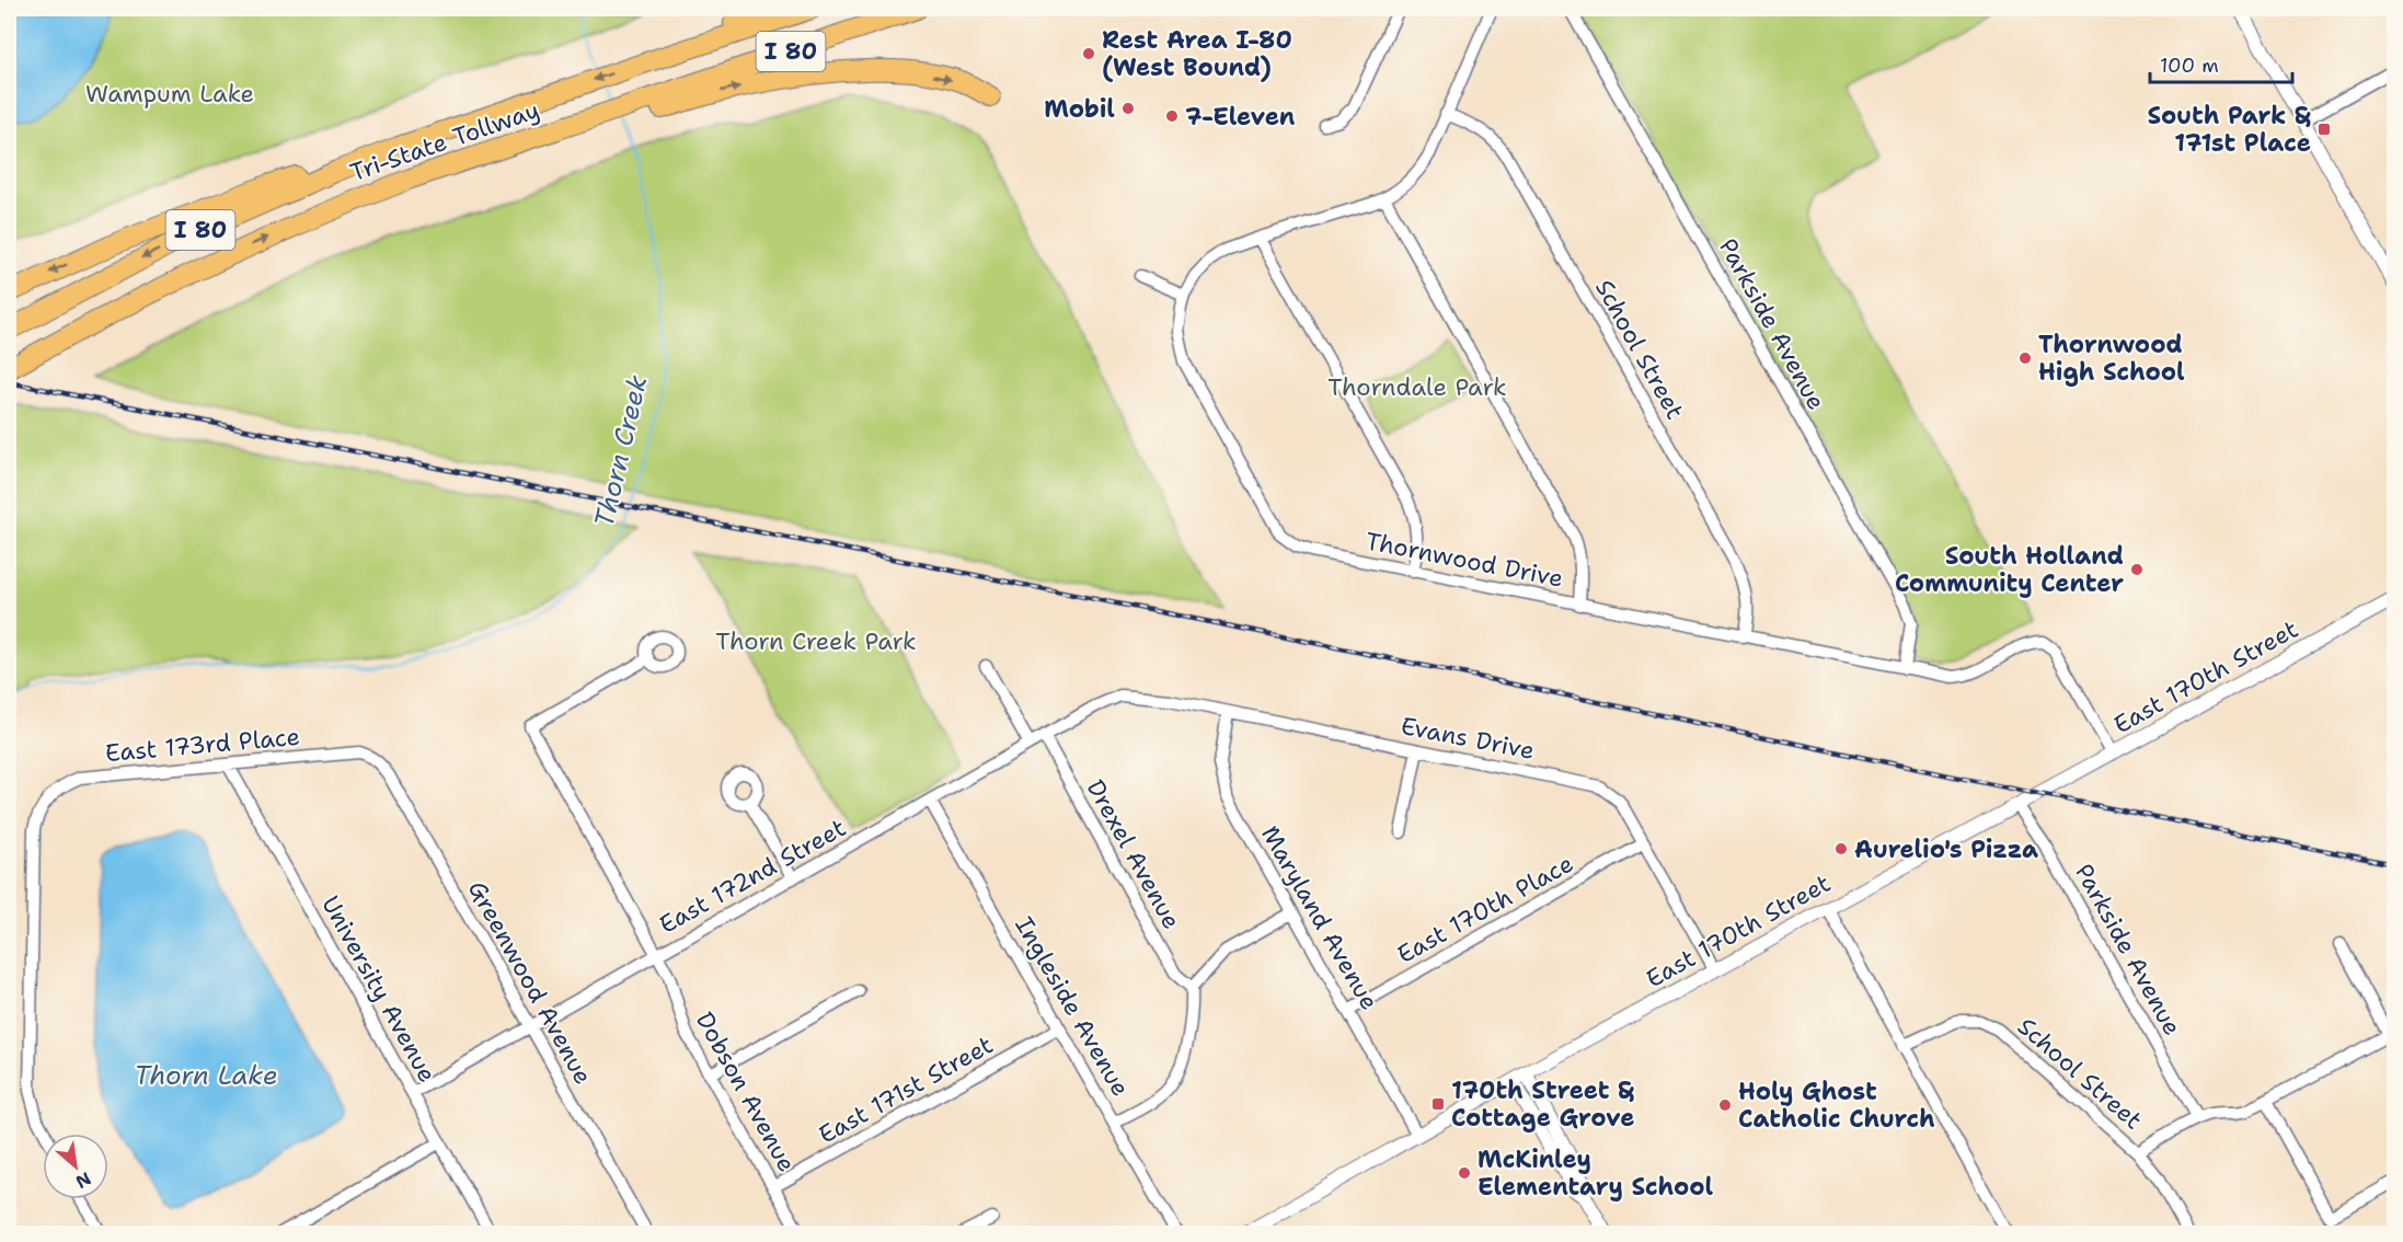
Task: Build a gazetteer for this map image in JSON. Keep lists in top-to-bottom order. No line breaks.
{"streets":{"highway":["I 80","Tri-State Tollway"],"street":["Parkside Avenue","School Street","Thornwood Drive","East 170th Street","Evans Drive","East 173rd Place","Drexel Avenue","East 172nd Street","East 170th Place","Maryland Avenue","Greenwood Avenue","University Avenue","Ingleside Avenue","East 171st Street","Dobson Avenue"]},"crossings":[["I 80","Tri-State Tollway"],["Parkside Avenue","Thornwood Drive"],["Parkside Avenue","East 170th Street"],["School Street","Thornwood Drive"],["East 170th Street","Evans Drive"],["East 170th Street","Maryland Avenue"],["Evans Drive","East 172nd Street"],["Evans Drive","East 170th Place"],["Evans Drive","Maryland Avenue"],["East 173rd Place","Greenwood Avenue"],["East 173rd Place","University Avenue"],["Drexel Avenue","East 172nd Street"],["East 172nd Street","Greenwood Avenue"],["East 172nd Street","University Avenue"],["East 172nd Street","Ingleside Avenue"],["East 172nd Street","Dobson Avenue"],["East 170th Place","Maryland Avenue"],["Ingleside Avenue","East 171st Street"],["East 171st Street","Dobson Avenue"]],"water":["Thorn Creek","Thorn Lake"],"parks":["Wampum Lake","Thorndale Park","Thorn Creek Park"],"places":{"other":["Rest Area I-80 (West Bound)","Mobil","7-Eleven","Thornwood High School","South Holland Community Center","Aurelio's Pizza","Holy Ghost Catholic Church","McKinley Elementary School"],"transit":["South Park & 171st Place","170th Street & Cottage Grove"]},"scale_bar":"100 m","north":"bottom right"}
